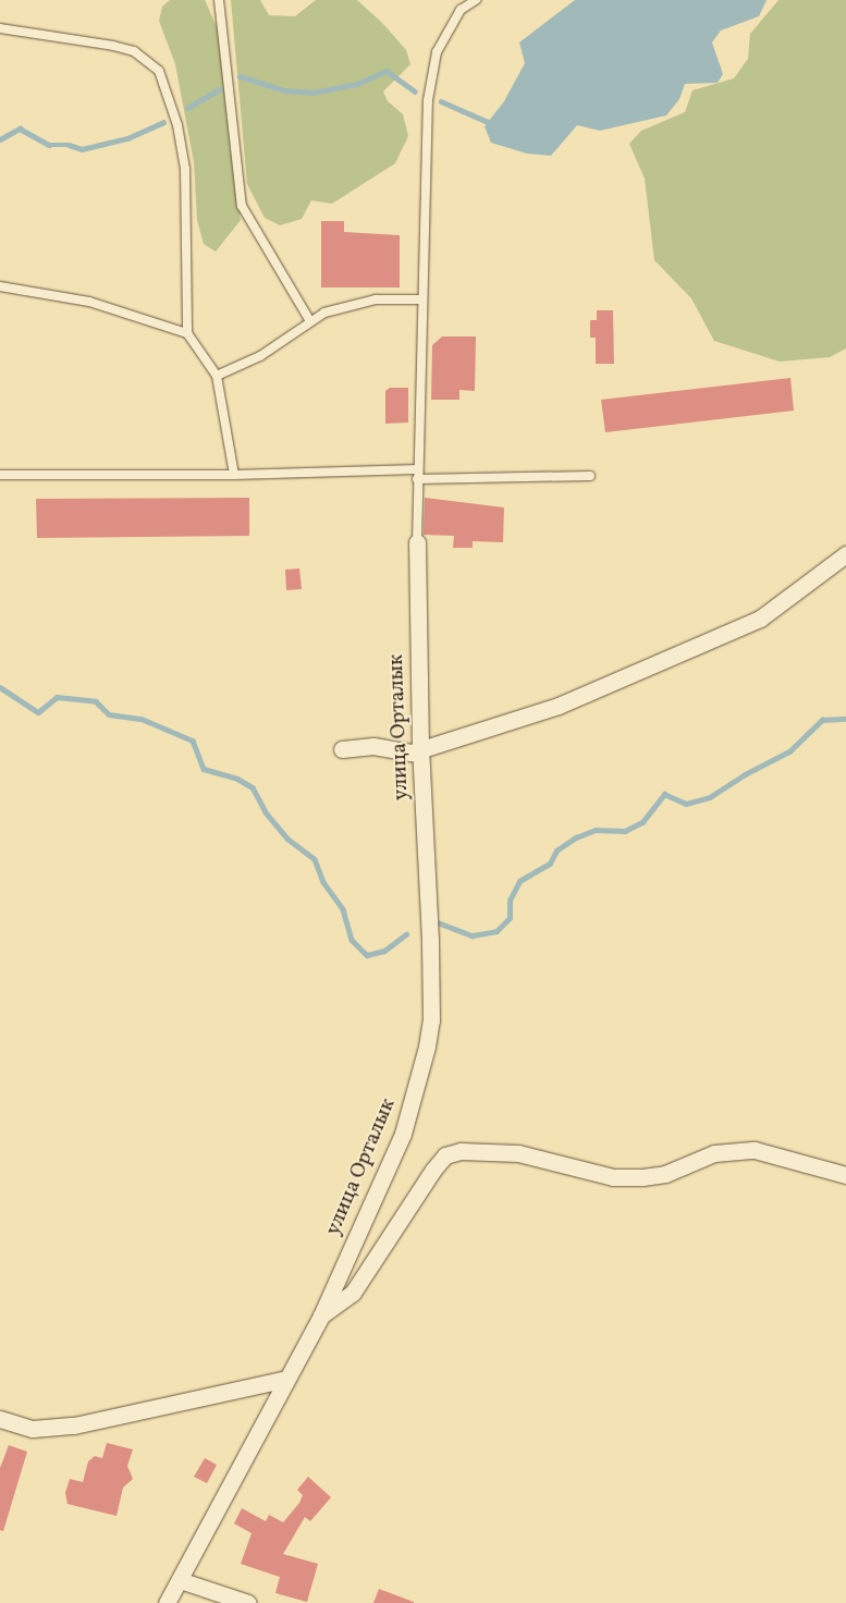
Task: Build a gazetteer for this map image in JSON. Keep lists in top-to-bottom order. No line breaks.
{"streets":{"street":["улица Орталык"]}}
